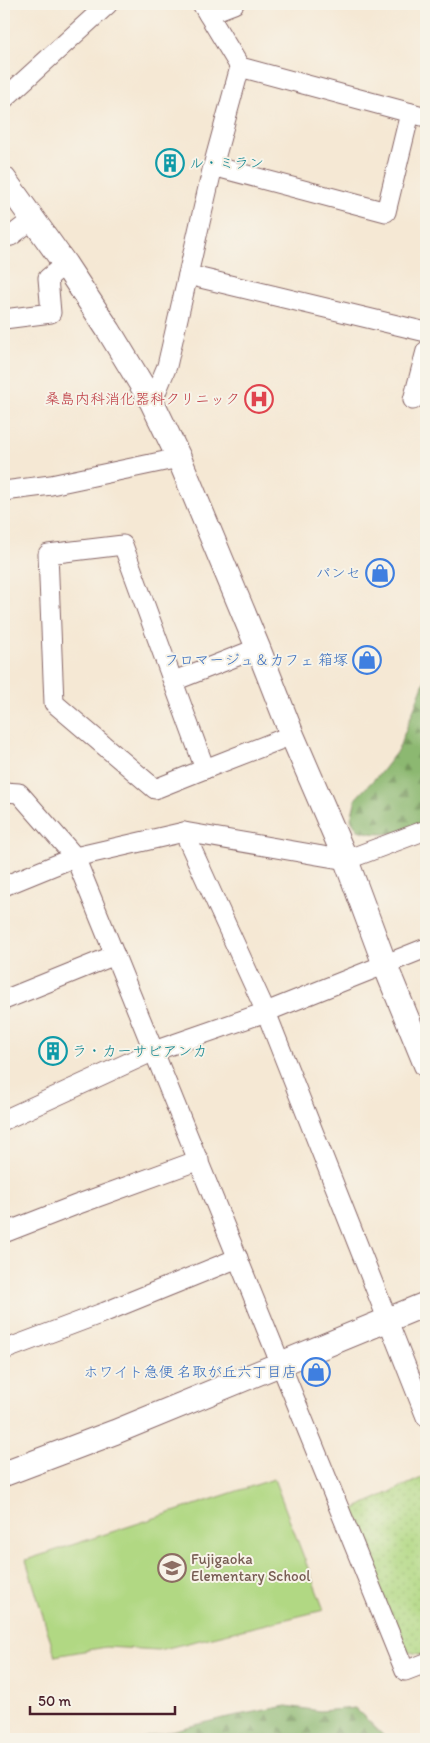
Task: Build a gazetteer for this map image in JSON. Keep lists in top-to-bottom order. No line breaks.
{"places":{"building":["ル・ミラン","ラ・カーサビアンカ"],"hospital":["桑島内科消化器科クリニック"],"shop":["パンセ","フロマージュ＆カフェ 箱塚","ホワイト急便 名取が丘六丁目店"],"school or university":["Fujigaoka Elementary School"]},"scale_bar":"50 m"}
